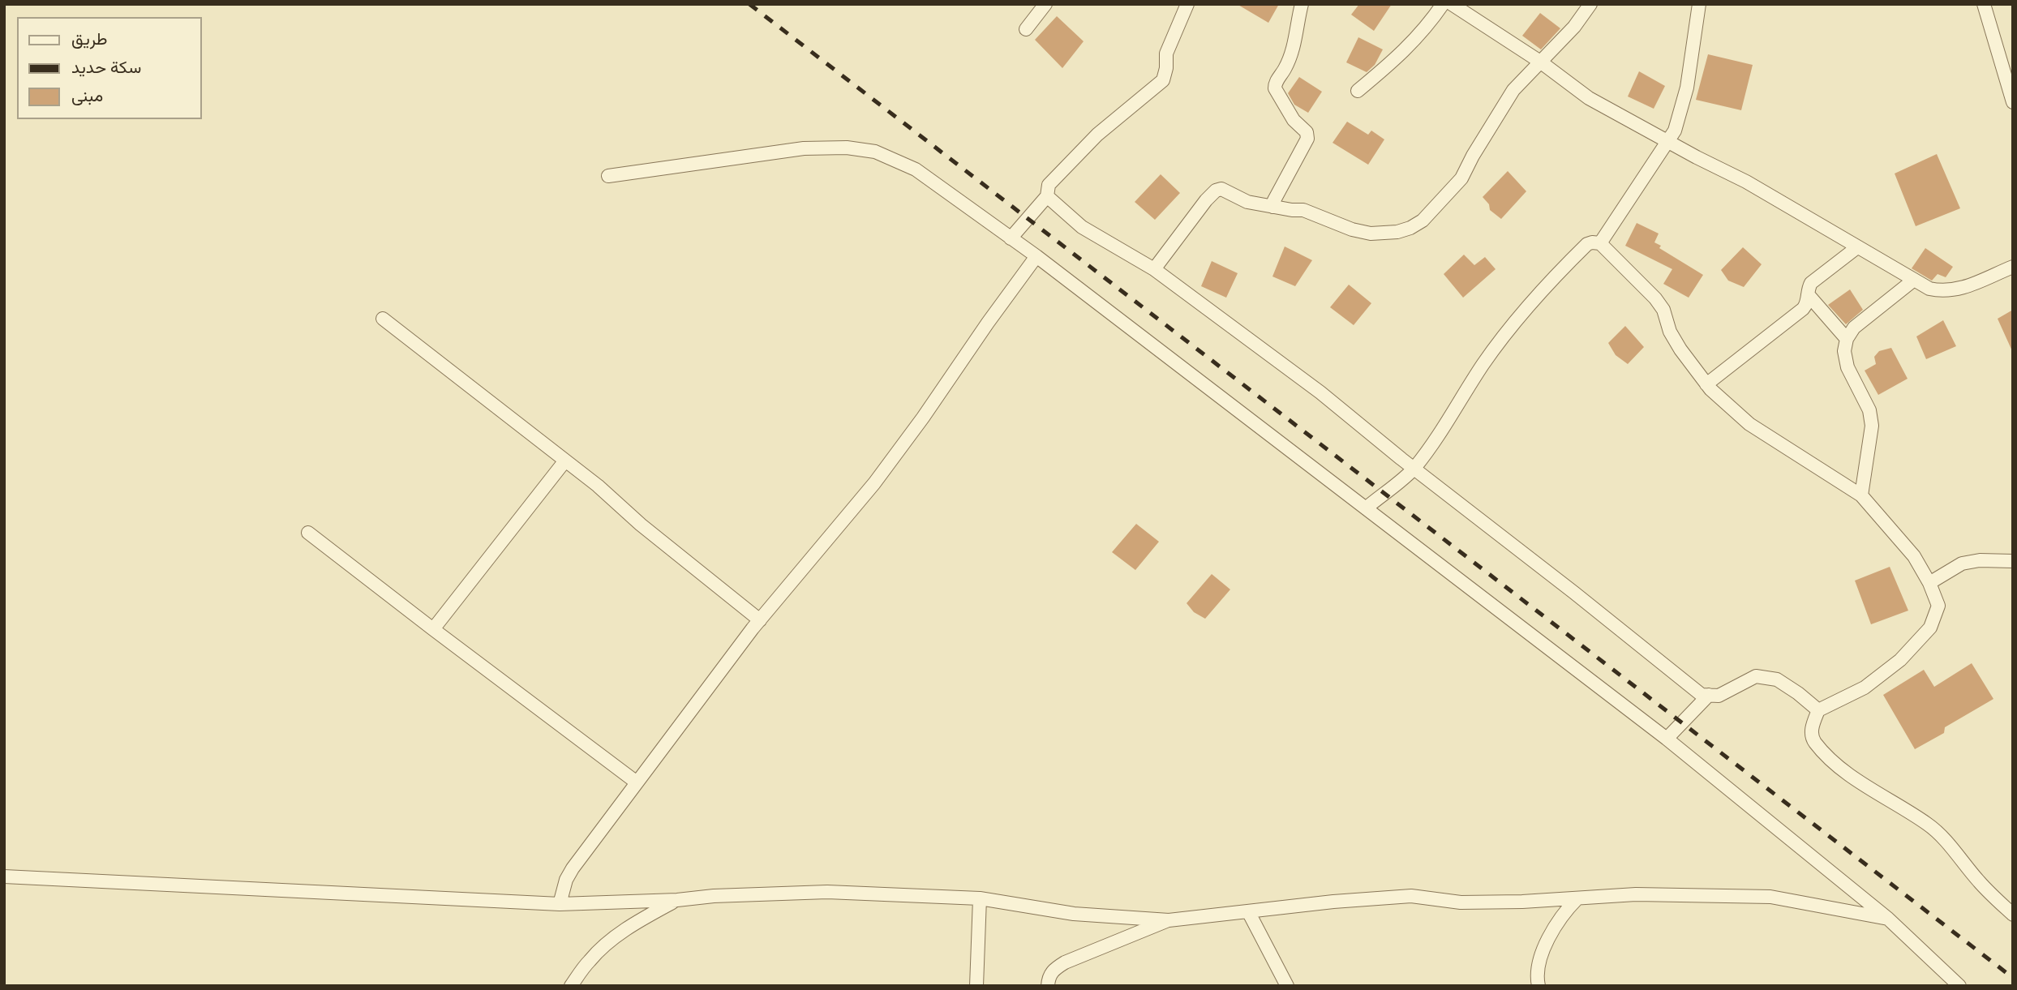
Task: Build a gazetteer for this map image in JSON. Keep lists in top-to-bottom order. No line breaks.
{"legend":["طريق","سكة حديد","مبنى"]}
